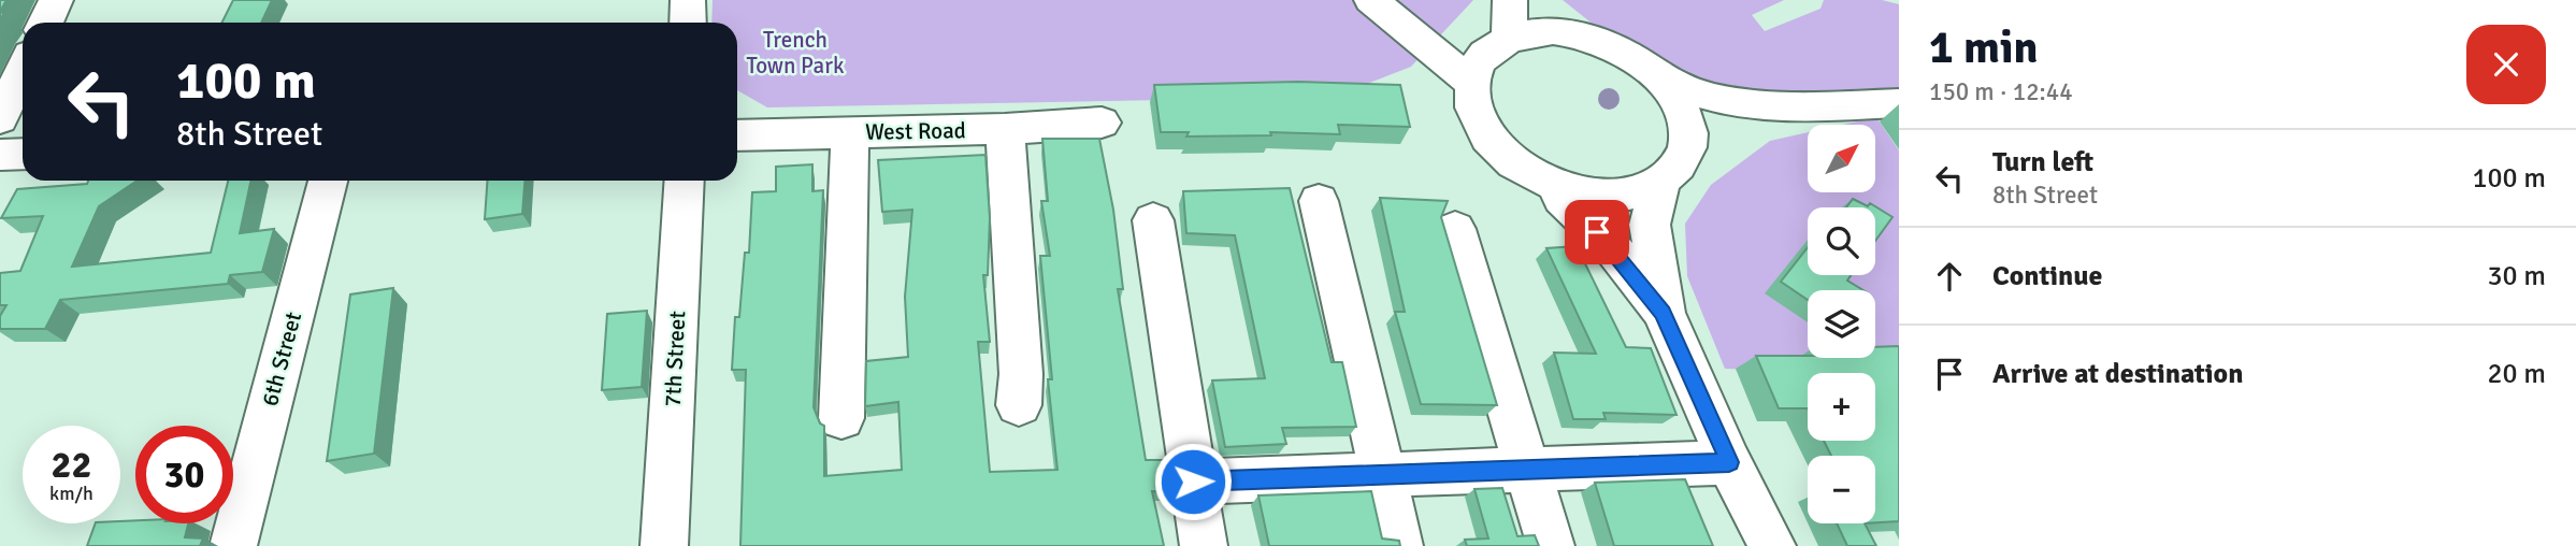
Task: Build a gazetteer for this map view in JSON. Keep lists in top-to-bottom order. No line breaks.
{"streets":{"street":["West Road","6th Street","7th Street"]},"parks":["Trench Town Park"],"north":"top right","page":{"heading":["1 min","150 m · 12:44"],"turn":["100 m","8th Street"],"map_buttons":["+","−"],"list":[{"name":"Turn left","note":"8th Street","value":"100 m"},{"name":"Continue","value":"30 m"},{"name":"Arrive at destination","value":"20 m"}],"speed":"22 km/h","limit":"30"}}
